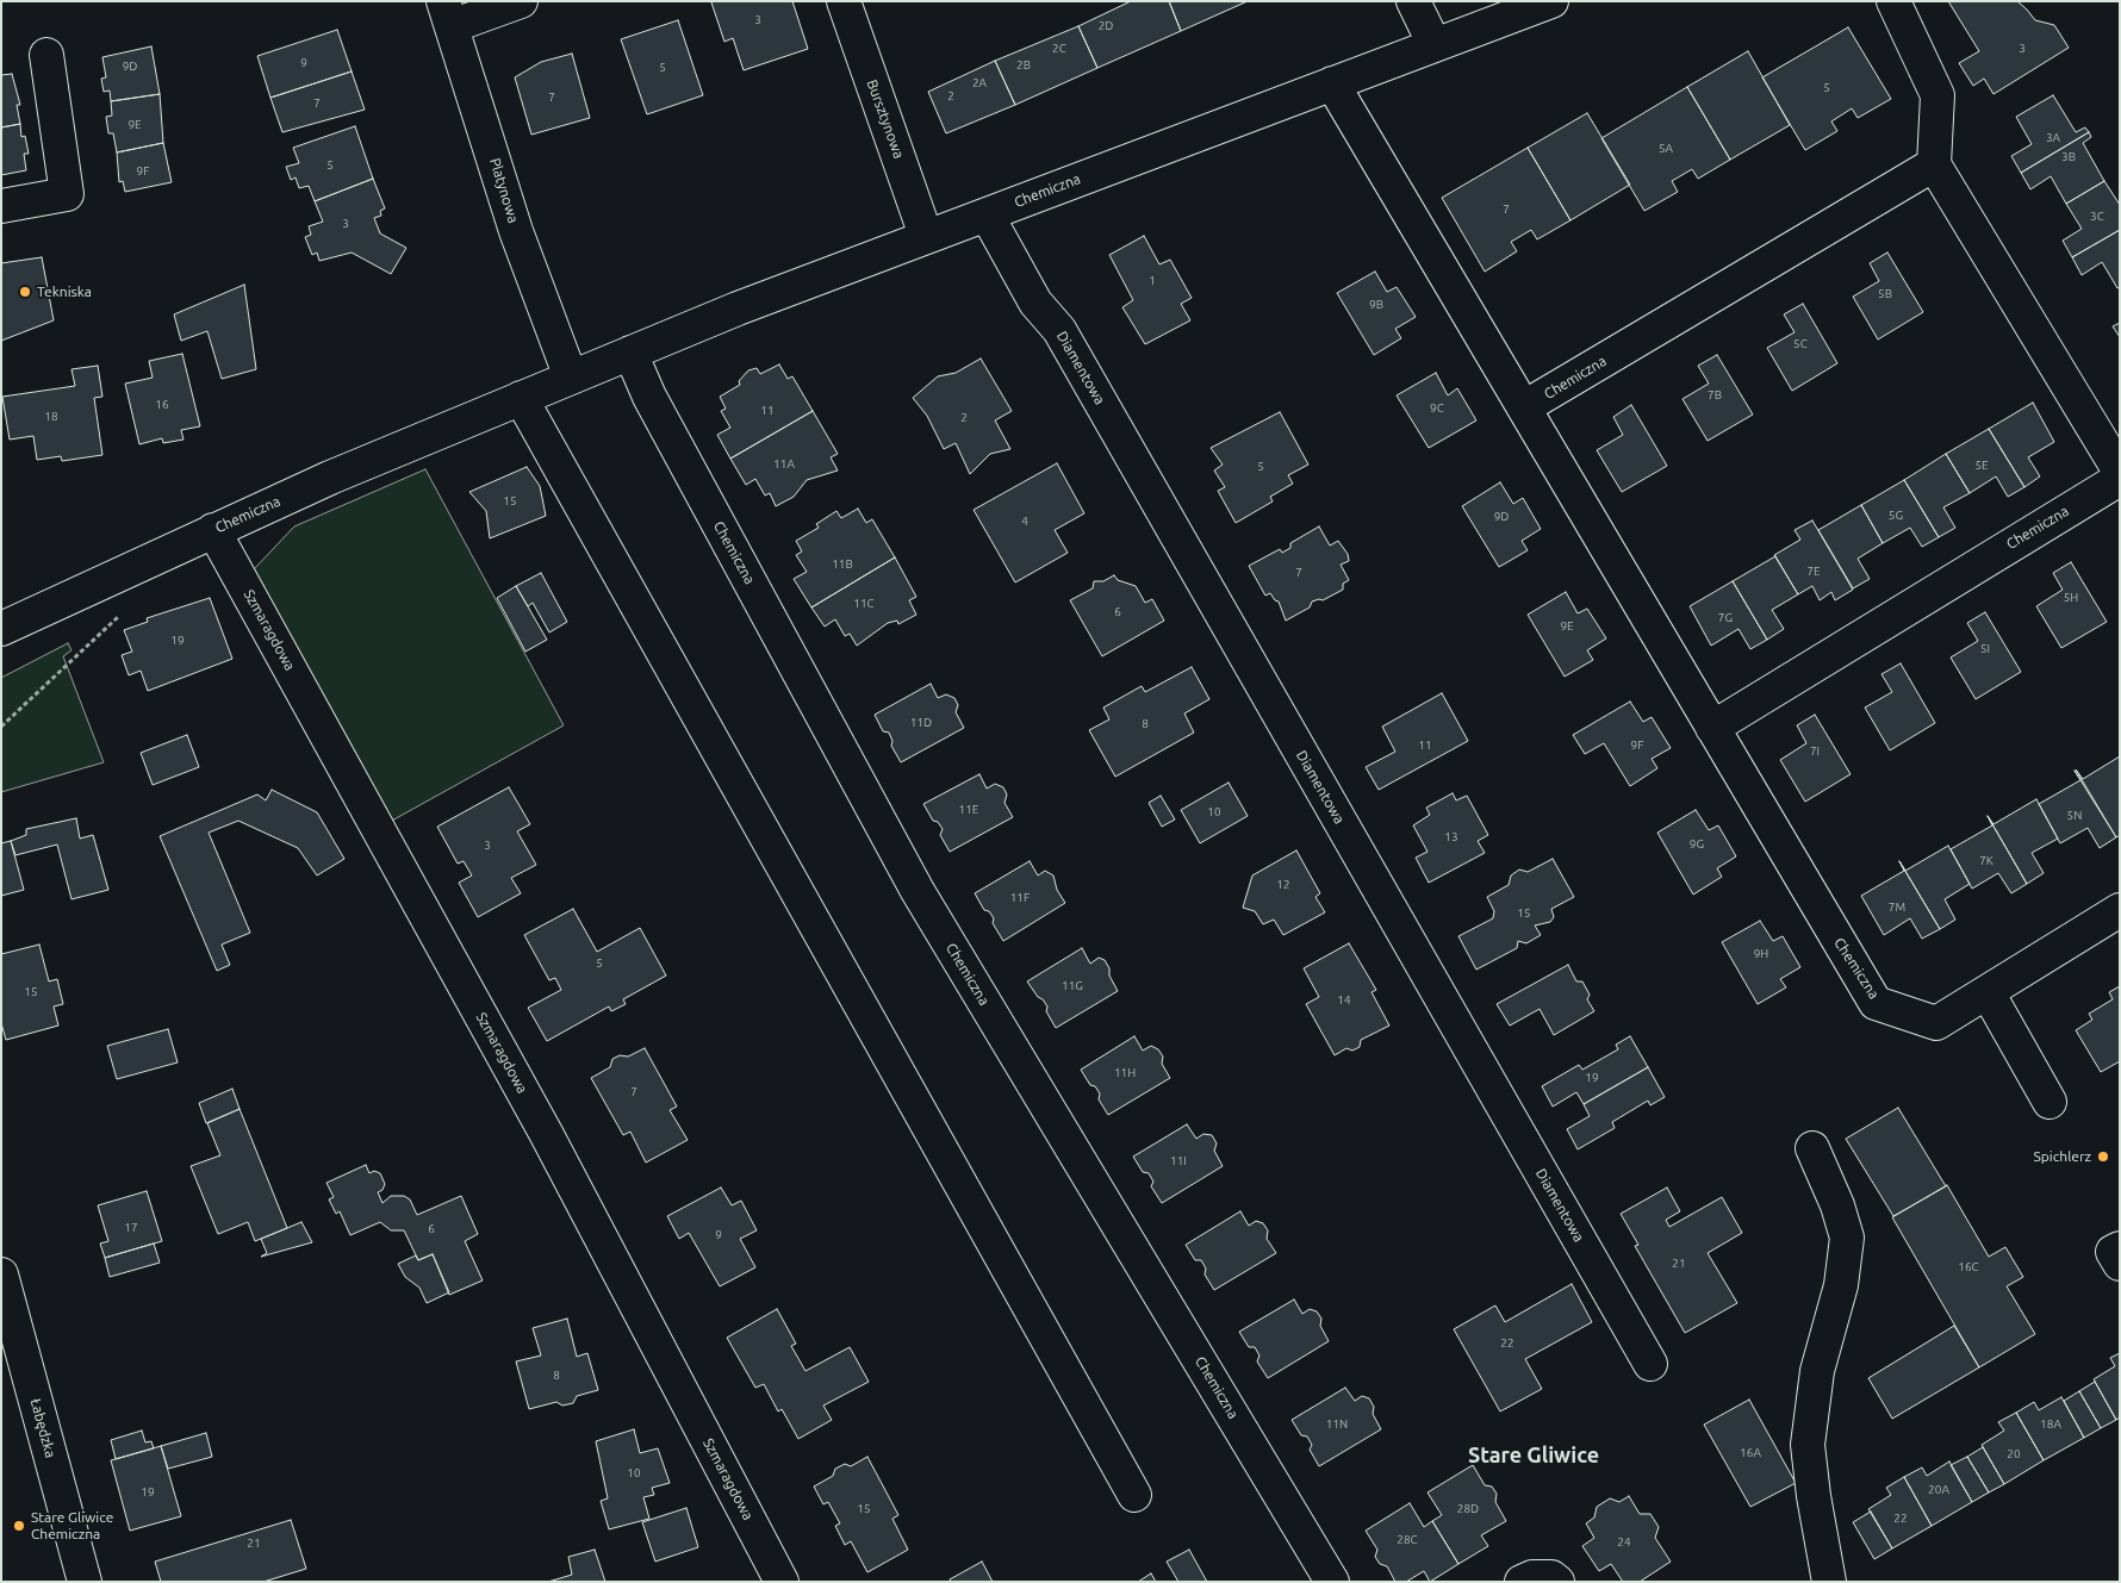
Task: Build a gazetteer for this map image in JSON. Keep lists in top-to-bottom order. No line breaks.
{"streets":{"street":["Bursztynowa","Platynowa","Chemiczna","Diamentowa","Szmaragdowa","Łabędzka"]},"crossings":[["Bursztynowa","Chemiczna"],["Platynowa","Chemiczna"],["Chemiczna","Diamentowa"],["Chemiczna","Szmaragdowa"]],"districts":["Stare Gliwice"],"places":["Tekniska","Spichlerz","Stare Gliwice Chemiczna"],"house_numbers":["3","2D","2C","3","9","2B","9D","5","2A","5","2","7","7","9E","3A","5A","3B","5","9F","7","3C","3","1","5B","9B","5C","7B","16","9C","11","18","2","11A","5E","5","15","5G","9D","4","11B","7E","7","5H","11C","6","7G","9E","19","5I","11D","8","11","9F","7I","11E","10","5N","13","9G","3","7K","12","11F","7M","15","9H","5","11G","15","14","11H","19","7","11I","17","6","9","21","16C","22","8","11N","18A","16A","20","10","20A","19","15","28D","22","28C","24","21"]}
